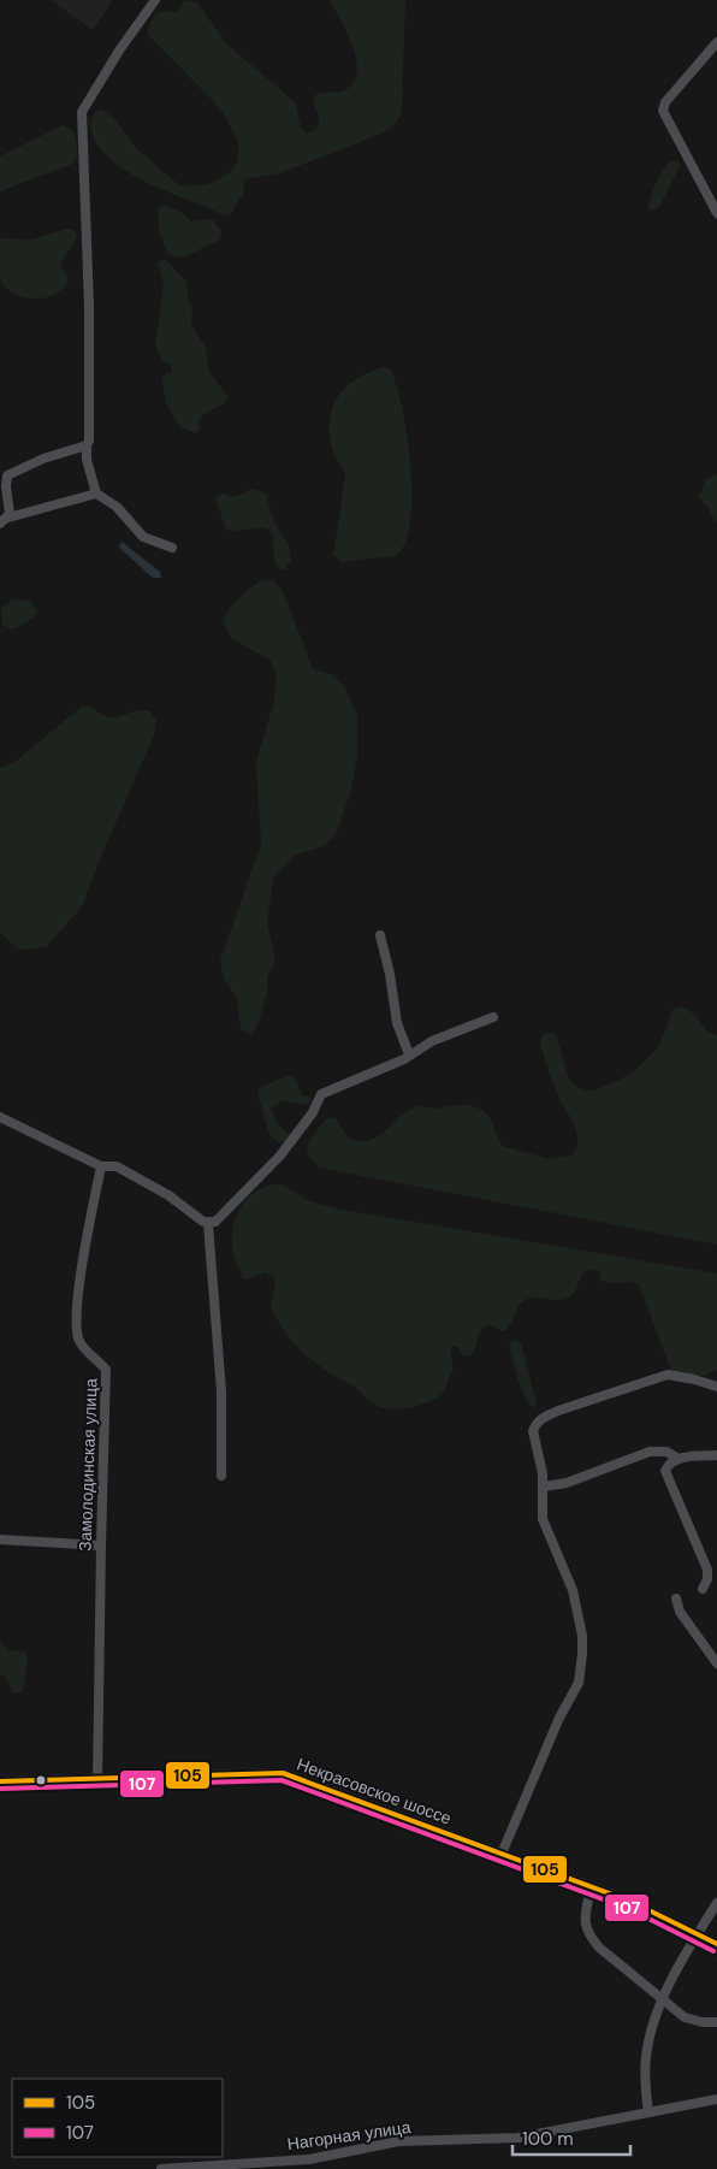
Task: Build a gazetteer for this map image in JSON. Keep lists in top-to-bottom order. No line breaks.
{"streets":{"street":["Замолодинская улица","Некрасовское шоссе","Нагорная улица"]},"crossings":[["Замолодинская улица","Некрасовское шоссе"]],"lines":["transit line 105","transit line 107"],"legend":["105","107"],"scale_bar":"100 m"}
